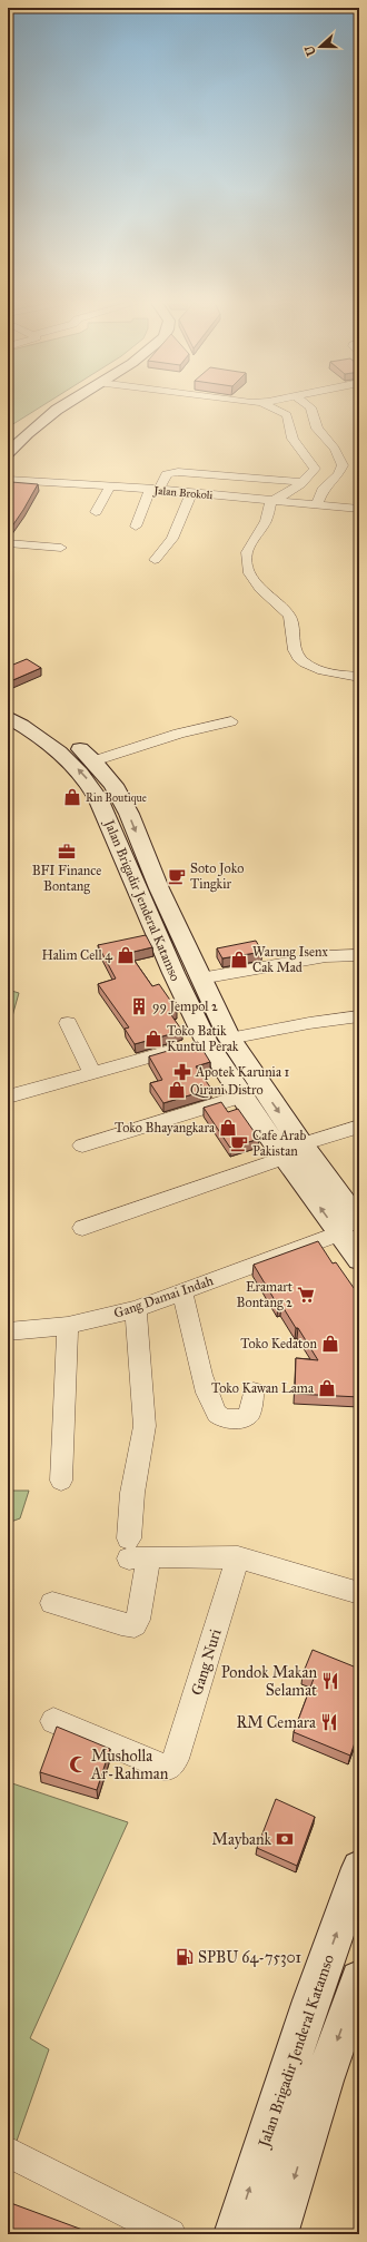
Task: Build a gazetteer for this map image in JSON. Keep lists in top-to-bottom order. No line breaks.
{"streets":{"main road":["Jalan Brigadir Jenderal Katamso"],"street":["Jalan Brokoli","Gang Damai Indah","Gang Nuri"]},"crossings":[["Jalan Brigadir Jenderal Katamso","Gang Damai Indah"]],"places":{"shop":["Rin Boutique","Halim Cell 4","Warung Isenx Cak Mad","Toko Batik Kuntul Perak","Qirani Distro","Toko Bhayangkara","Toko Kedaton","Toko Kawan Lama"],"office":["BFI Finance Bontang"],"cafe":["Soto Joko Tingkir","Cafe Arab Pakistan"],"building":["99 Jempol 2"],"pharmacy":["Apotek Karunia 1"],"supermarket":["Eramart Bontang 2"],"restaurant":["Pondok Makan Selamat","RM Cemara"],"mosque":["Musholla Ar-Rahman"],"bank":["Maybank"],"fuel station":["SPBU 64-75301"]},"north":"left"}
